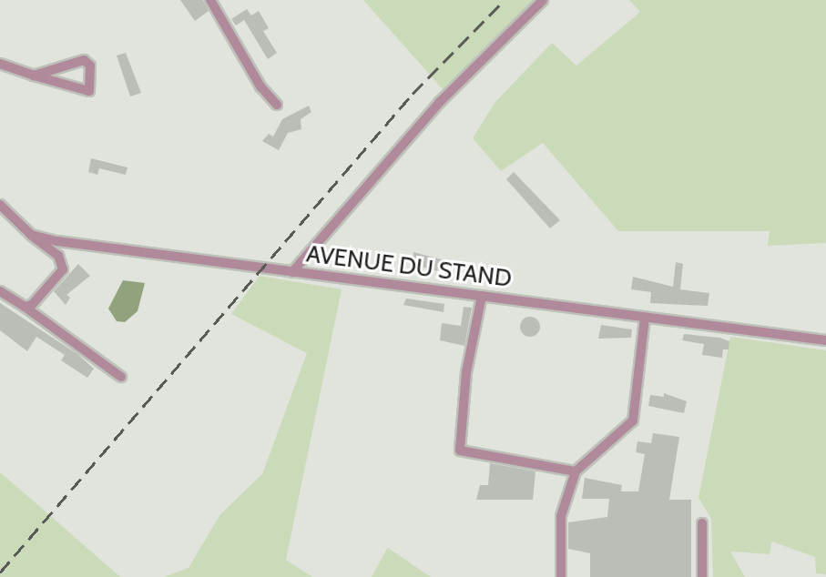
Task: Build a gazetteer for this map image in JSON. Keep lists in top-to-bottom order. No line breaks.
{"streets":{"street":["AVENUE DU STAND"]}}
